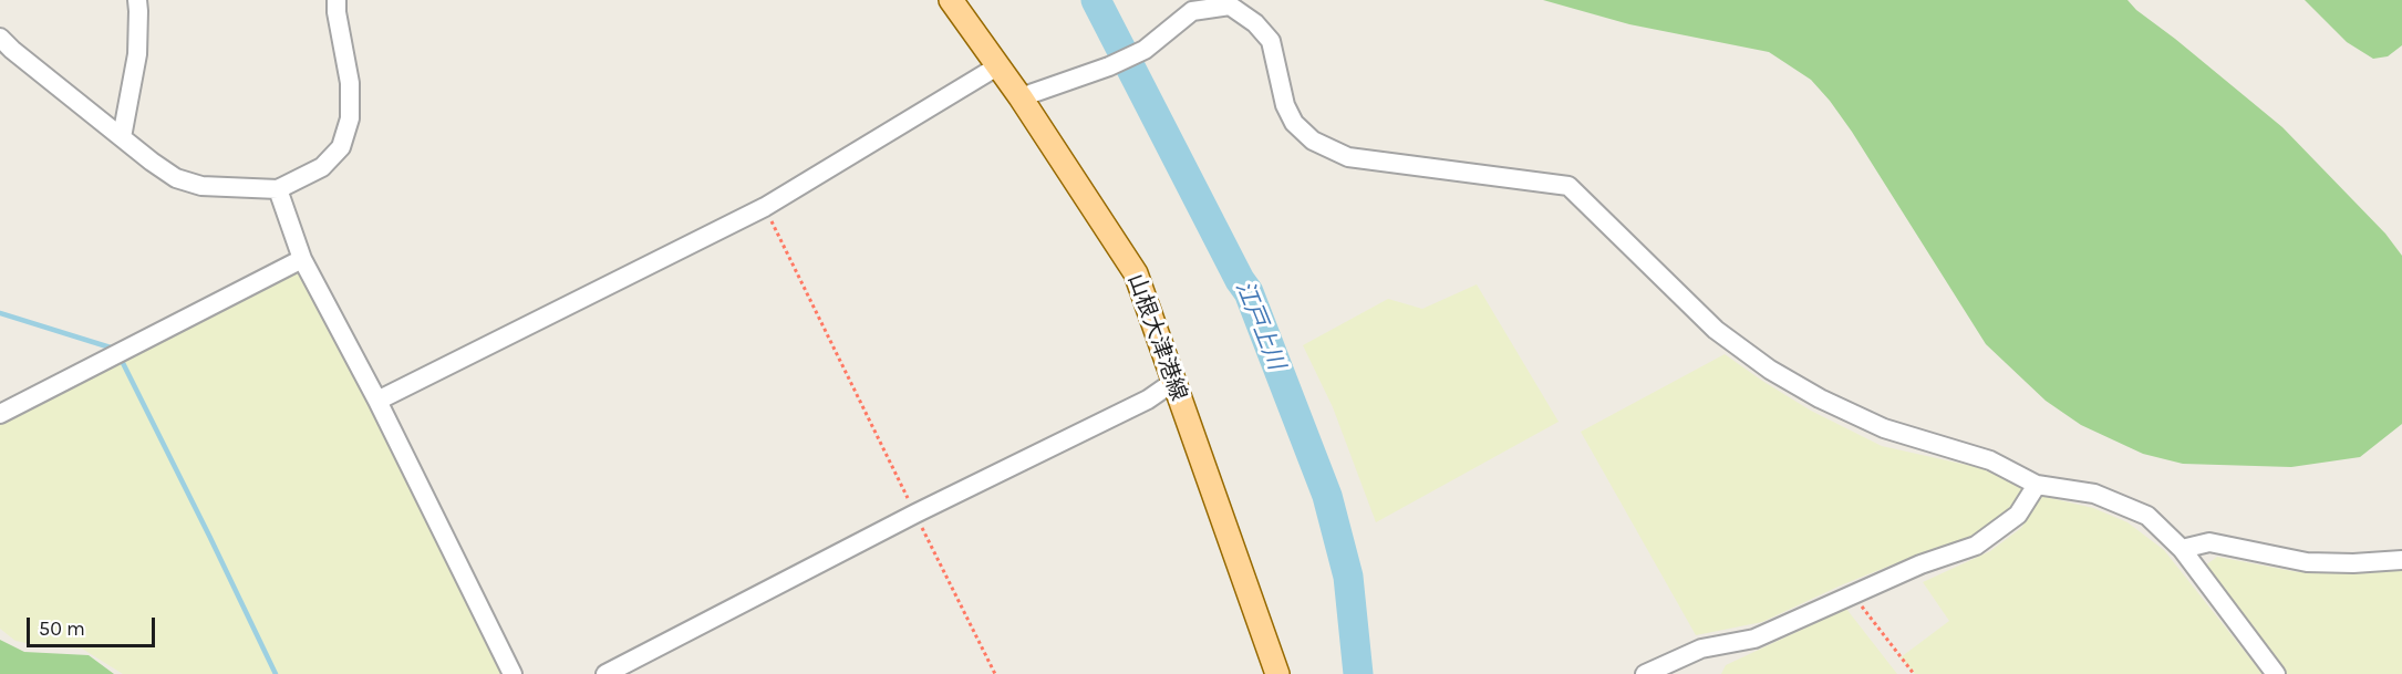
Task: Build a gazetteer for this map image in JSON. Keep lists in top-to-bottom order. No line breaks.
{"streets":{"main road":["山根大津港線"]},"water":["江戸上川"],"scale_bar":"50 m"}
